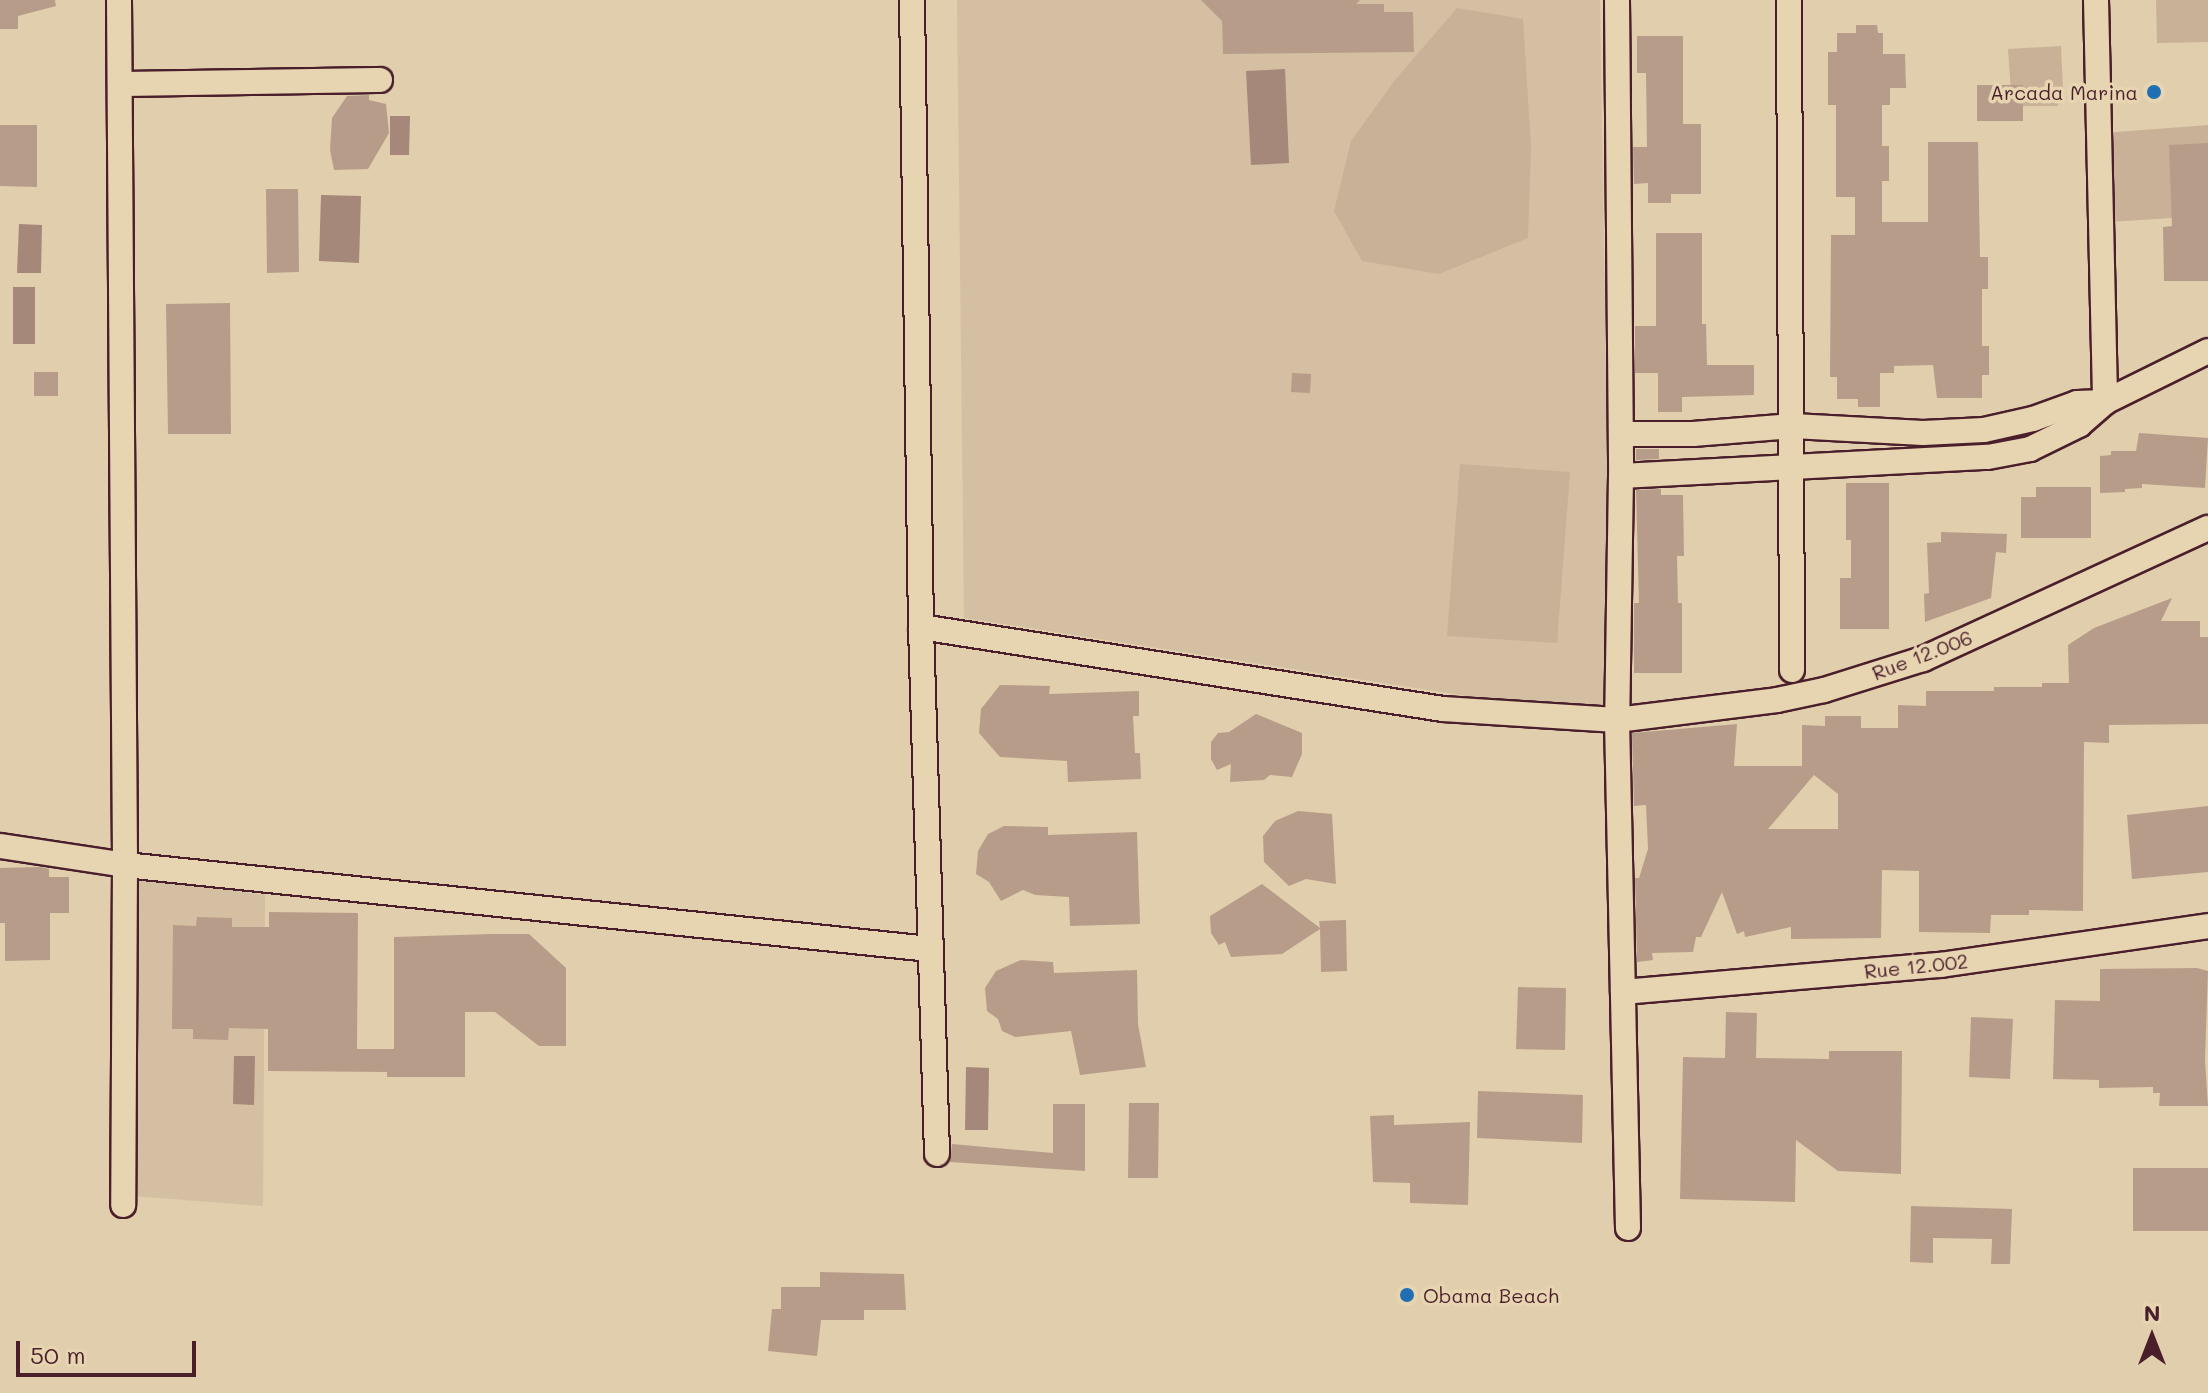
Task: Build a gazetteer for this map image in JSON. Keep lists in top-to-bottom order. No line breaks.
{"streets":{"street":["Rue 12.006","Rue 12.002"]},"places":["Arcada Marina","Obama Beach"],"scale_bar":"50 m","north":"top"}
